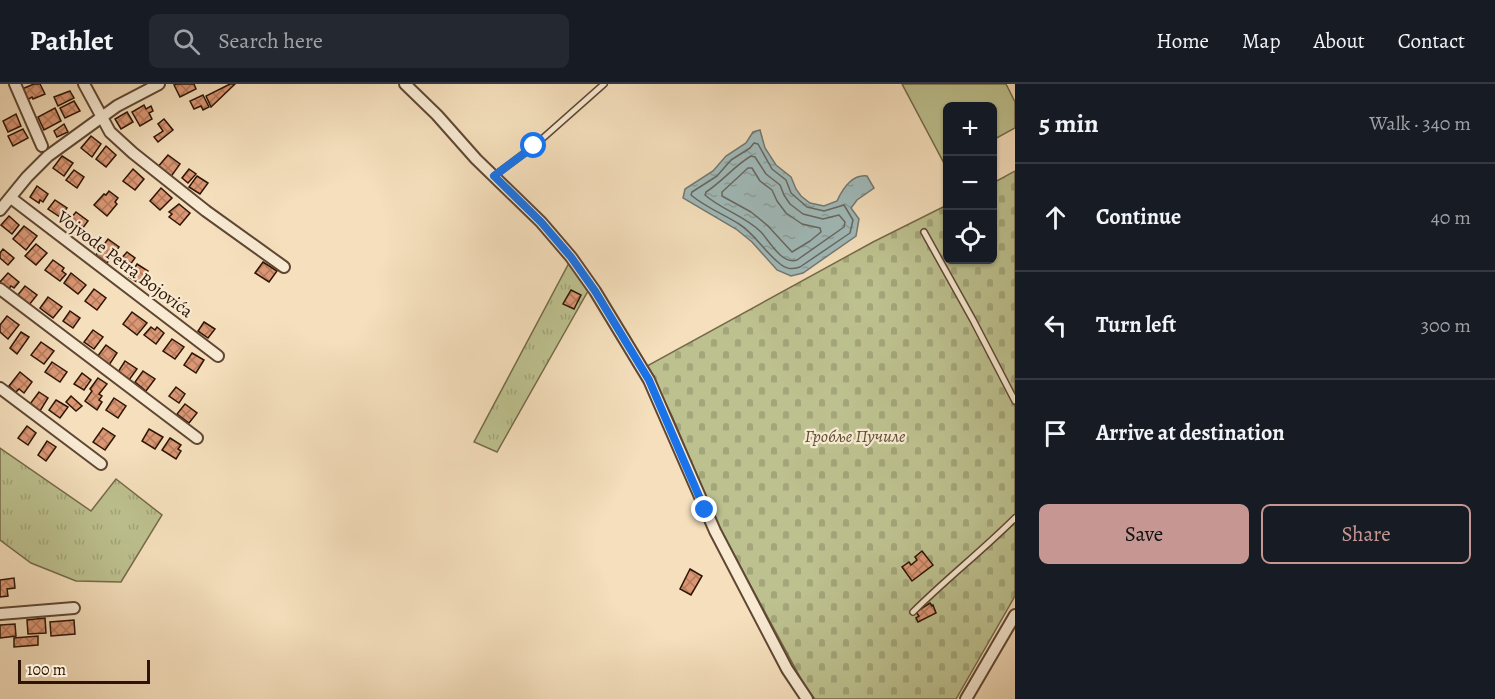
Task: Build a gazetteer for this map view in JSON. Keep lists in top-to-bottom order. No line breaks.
{"streets":{"street":["Vojvode Petra Bojovića"]},"parks":["Гробље Пучиле"],"scale_bar":"100 m","page":{"header":"Pathlet","search":"Search here","nav":["Home","Map","About","Contact"],"heading":["5 min","Walk · 340 m"],"map_buttons":["+","−"],"list":[["Continue","40 m"],["Turn left","300 m"],"Arrive at destination"],"buttons":["Save","Share"],"scale":"100 m"}}
